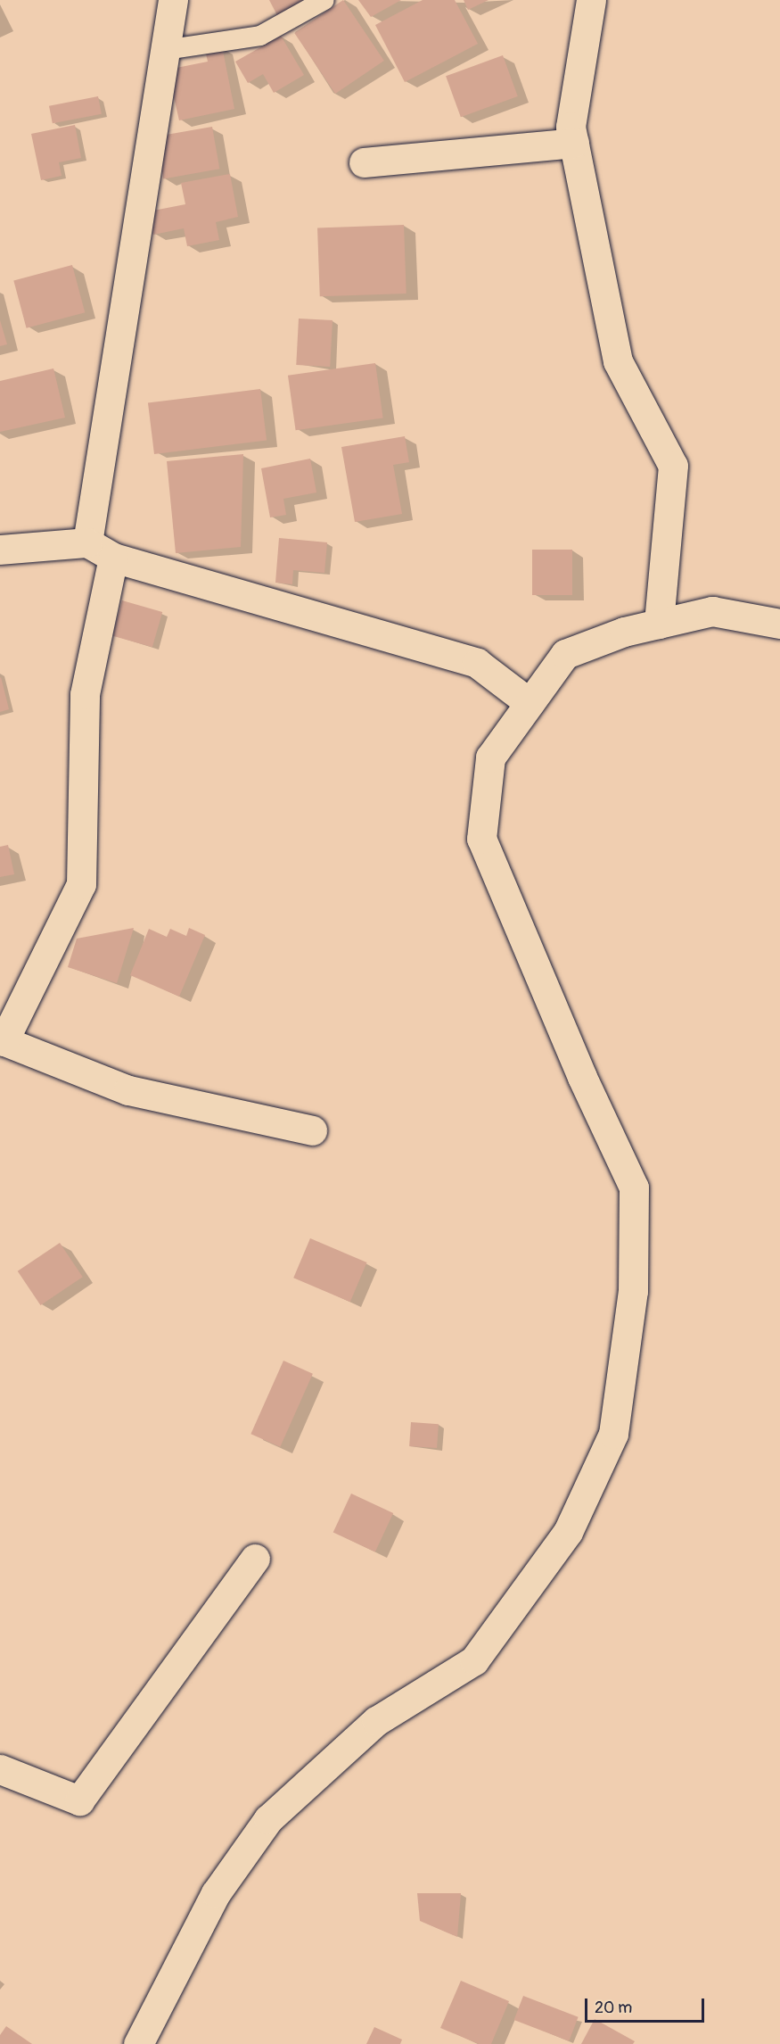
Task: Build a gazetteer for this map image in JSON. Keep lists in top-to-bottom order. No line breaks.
{"scale_bar":"20 m"}
